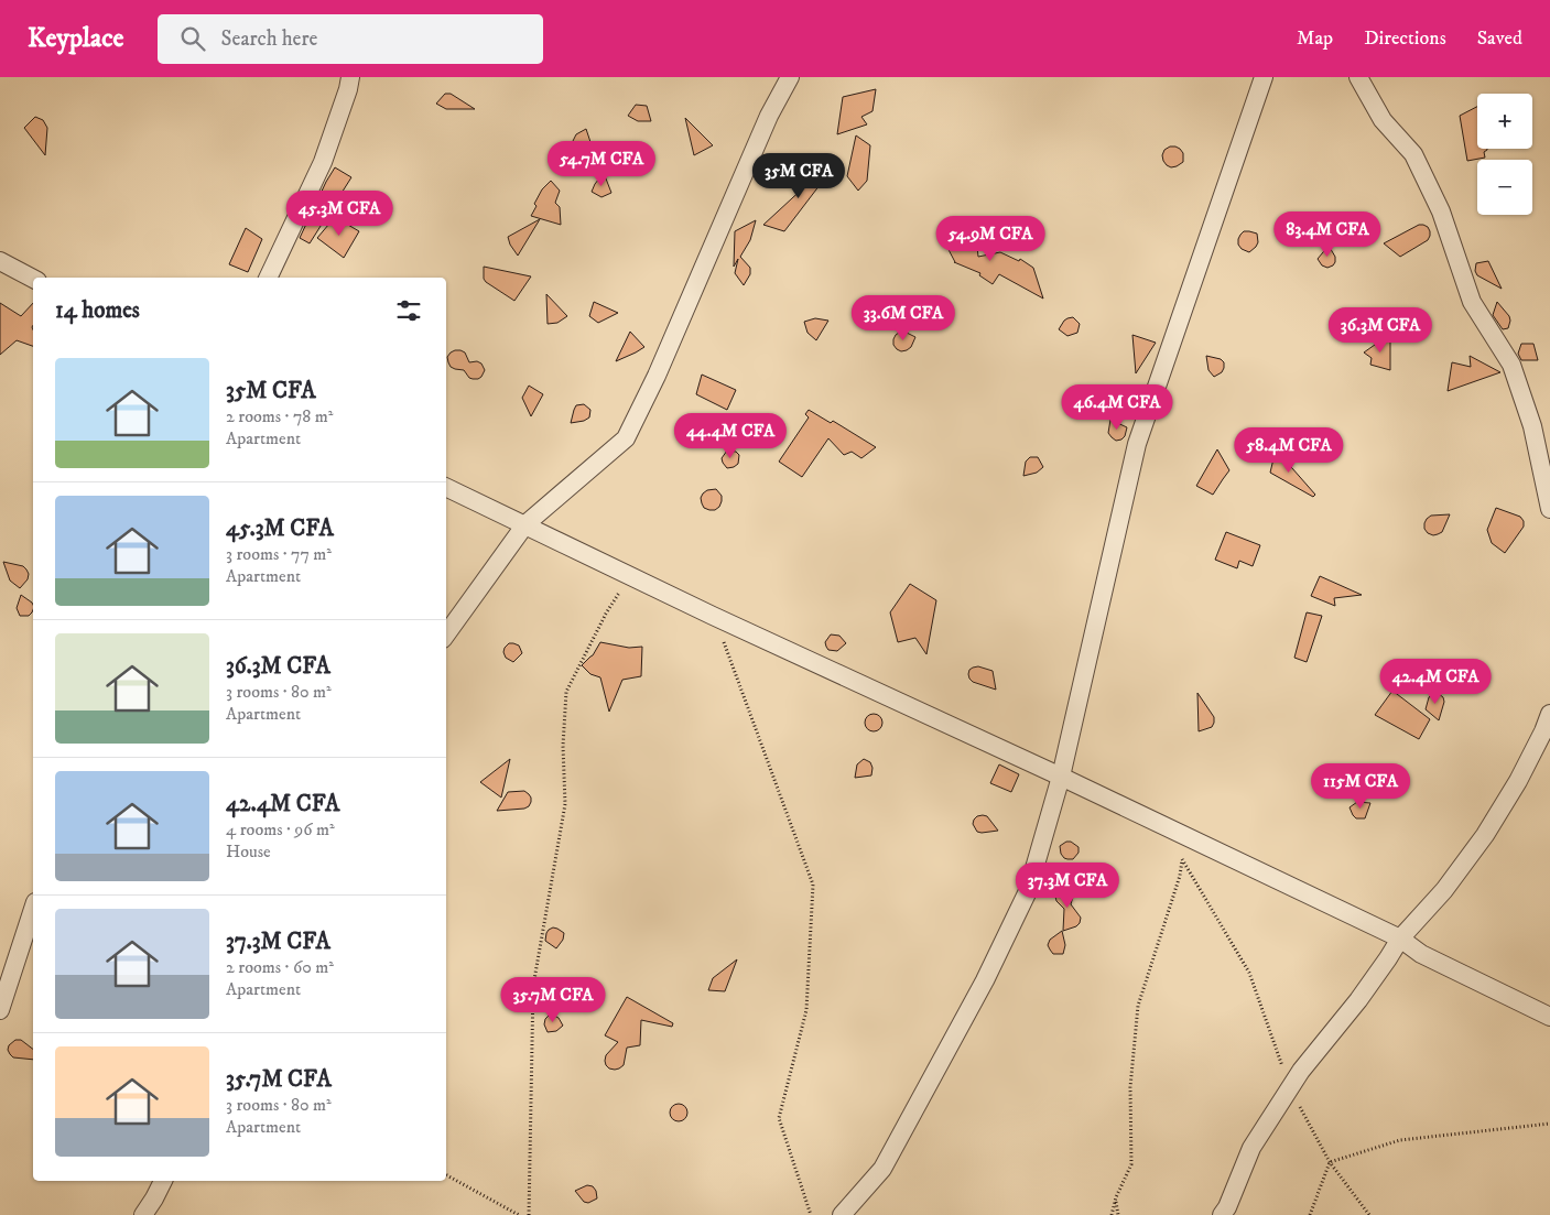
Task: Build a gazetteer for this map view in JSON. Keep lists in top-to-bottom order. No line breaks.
{"page":{"header":"Keyplace","search":"Search here","nav":["Map","Directions","Saved"],"map_buttons":["+","−"],"price":["54.7M CFA","35M CFA","45.3M CFA","83.4M CFA","54.9M CFA","33.6M CFA","36.3M CFA","46.4M CFA","44.4M CFA","58.4M CFA","42.4M CFA","115M CFA","37.3M CFA","35.7M CFA"],"heading":"14 homes","list":[{"name":"35M CFA","note":"2 rooms · 78 m² · Apartment"},{"name":"45.3M CFA","note":"3 rooms · 77 m² · Apartment"},{"name":"36.3M CFA","note":"3 rooms · 80 m² · Apartment"},{"name":"42.4M CFA","note":"4 rooms · 96 m² · House"},{"name":"37.3M CFA","note":"2 rooms · 60 m² · Apartment"},{"name":"35.7M CFA","note":"3 rooms · 80 m² · Apartment"}]}}
